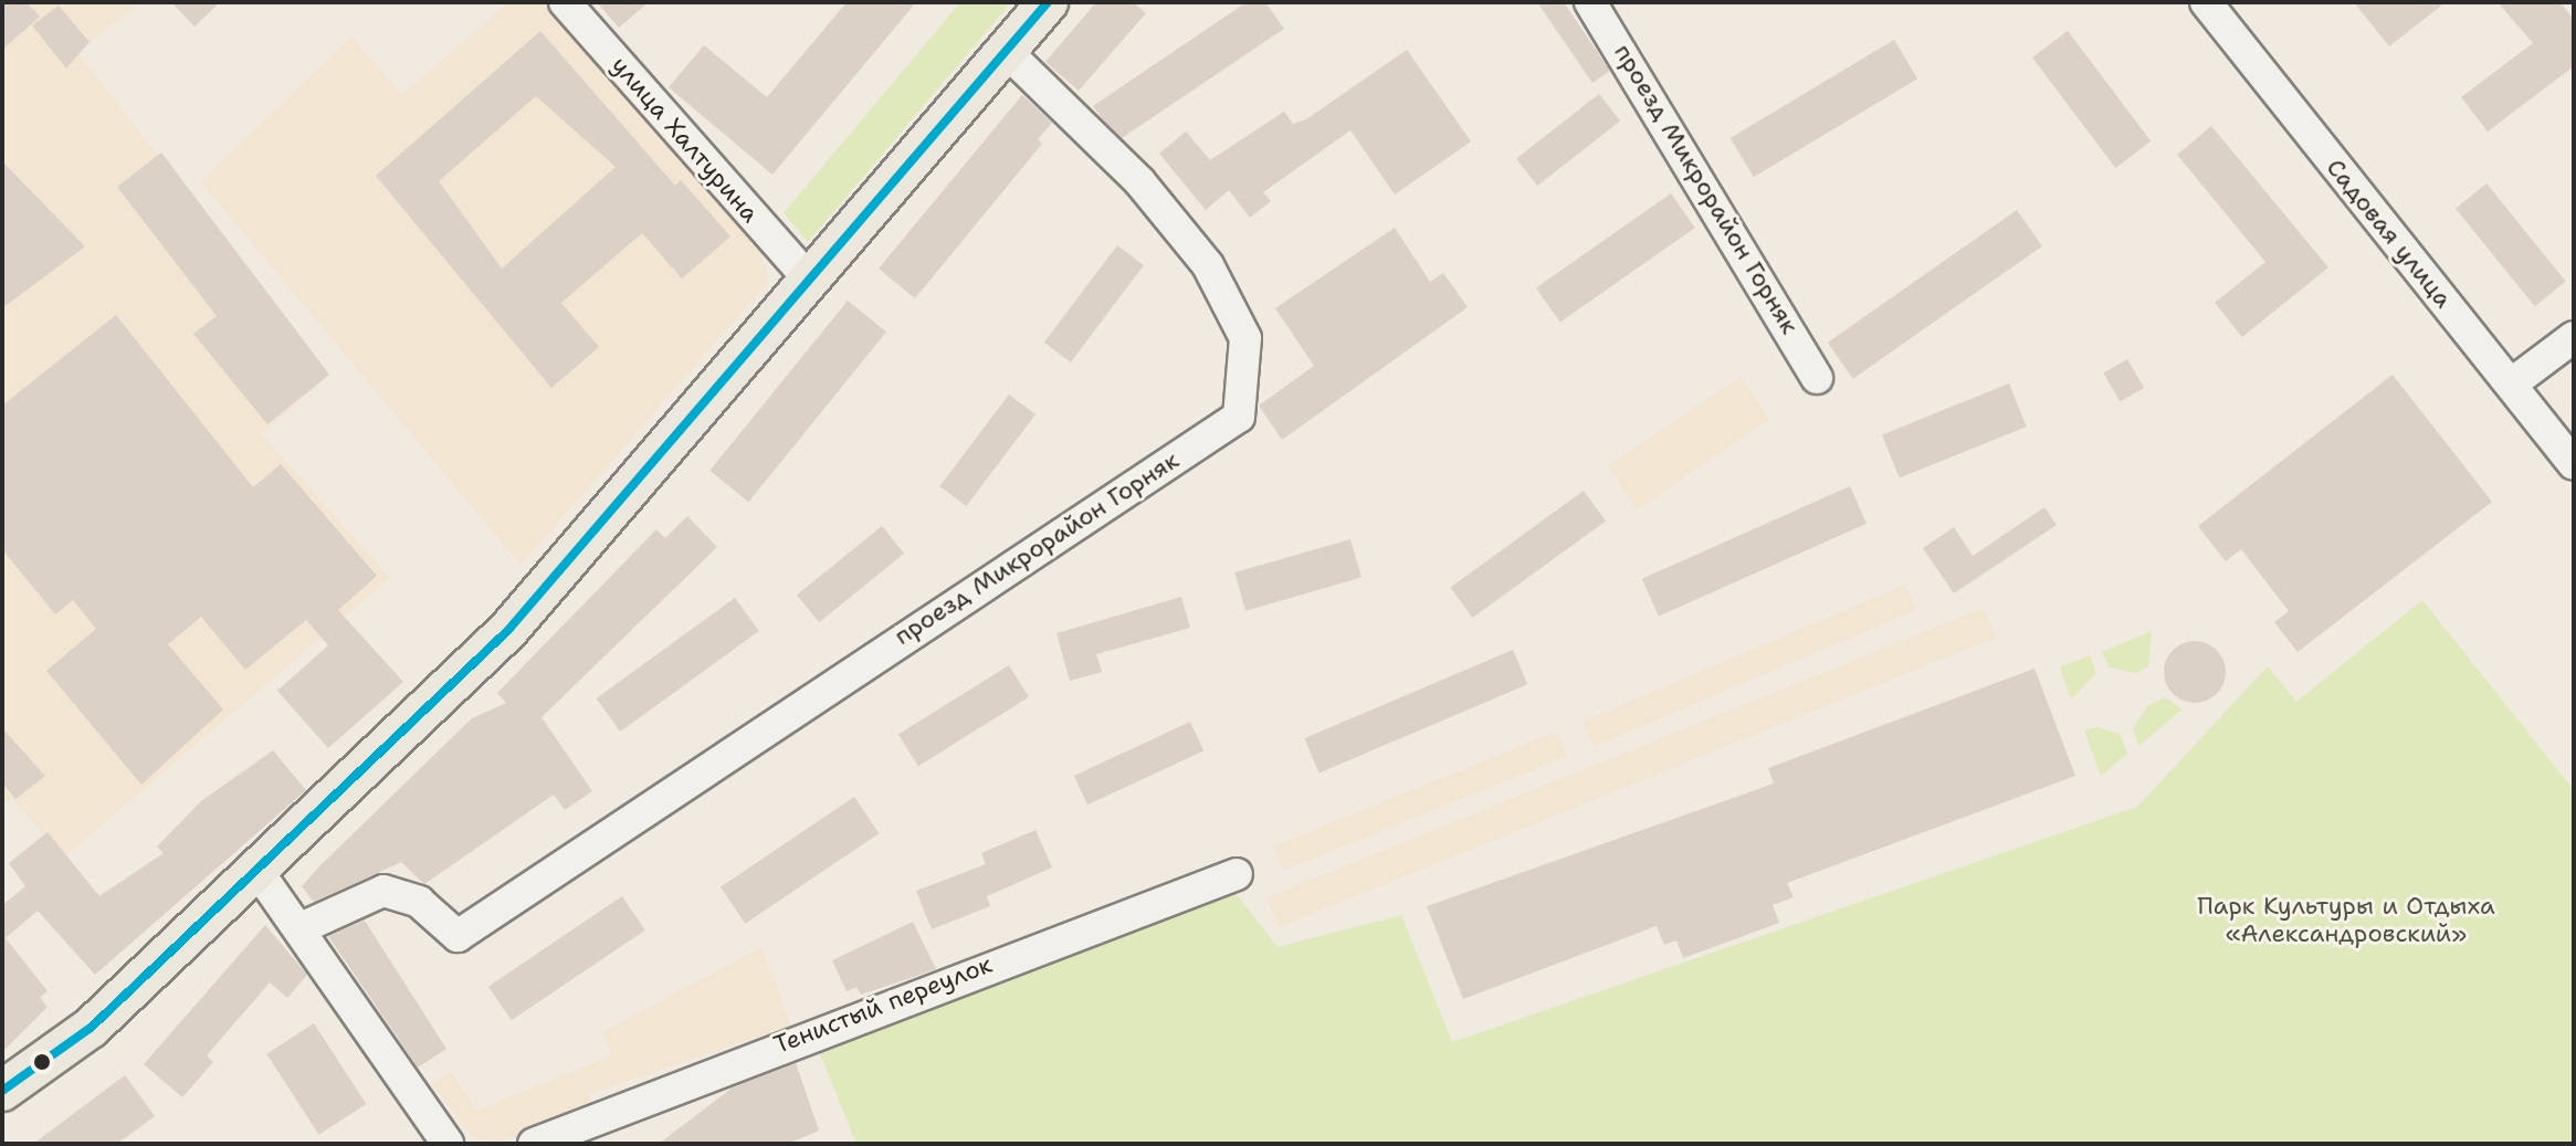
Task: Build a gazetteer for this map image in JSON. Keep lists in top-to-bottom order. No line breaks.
{"streets":{"street":["улица Халтурина","проезд Микрорайон Горняк","Садовая улица","Тенистый переулок"]},"parks":["Парк Культуры и Отдыха «Александровский»"]}
